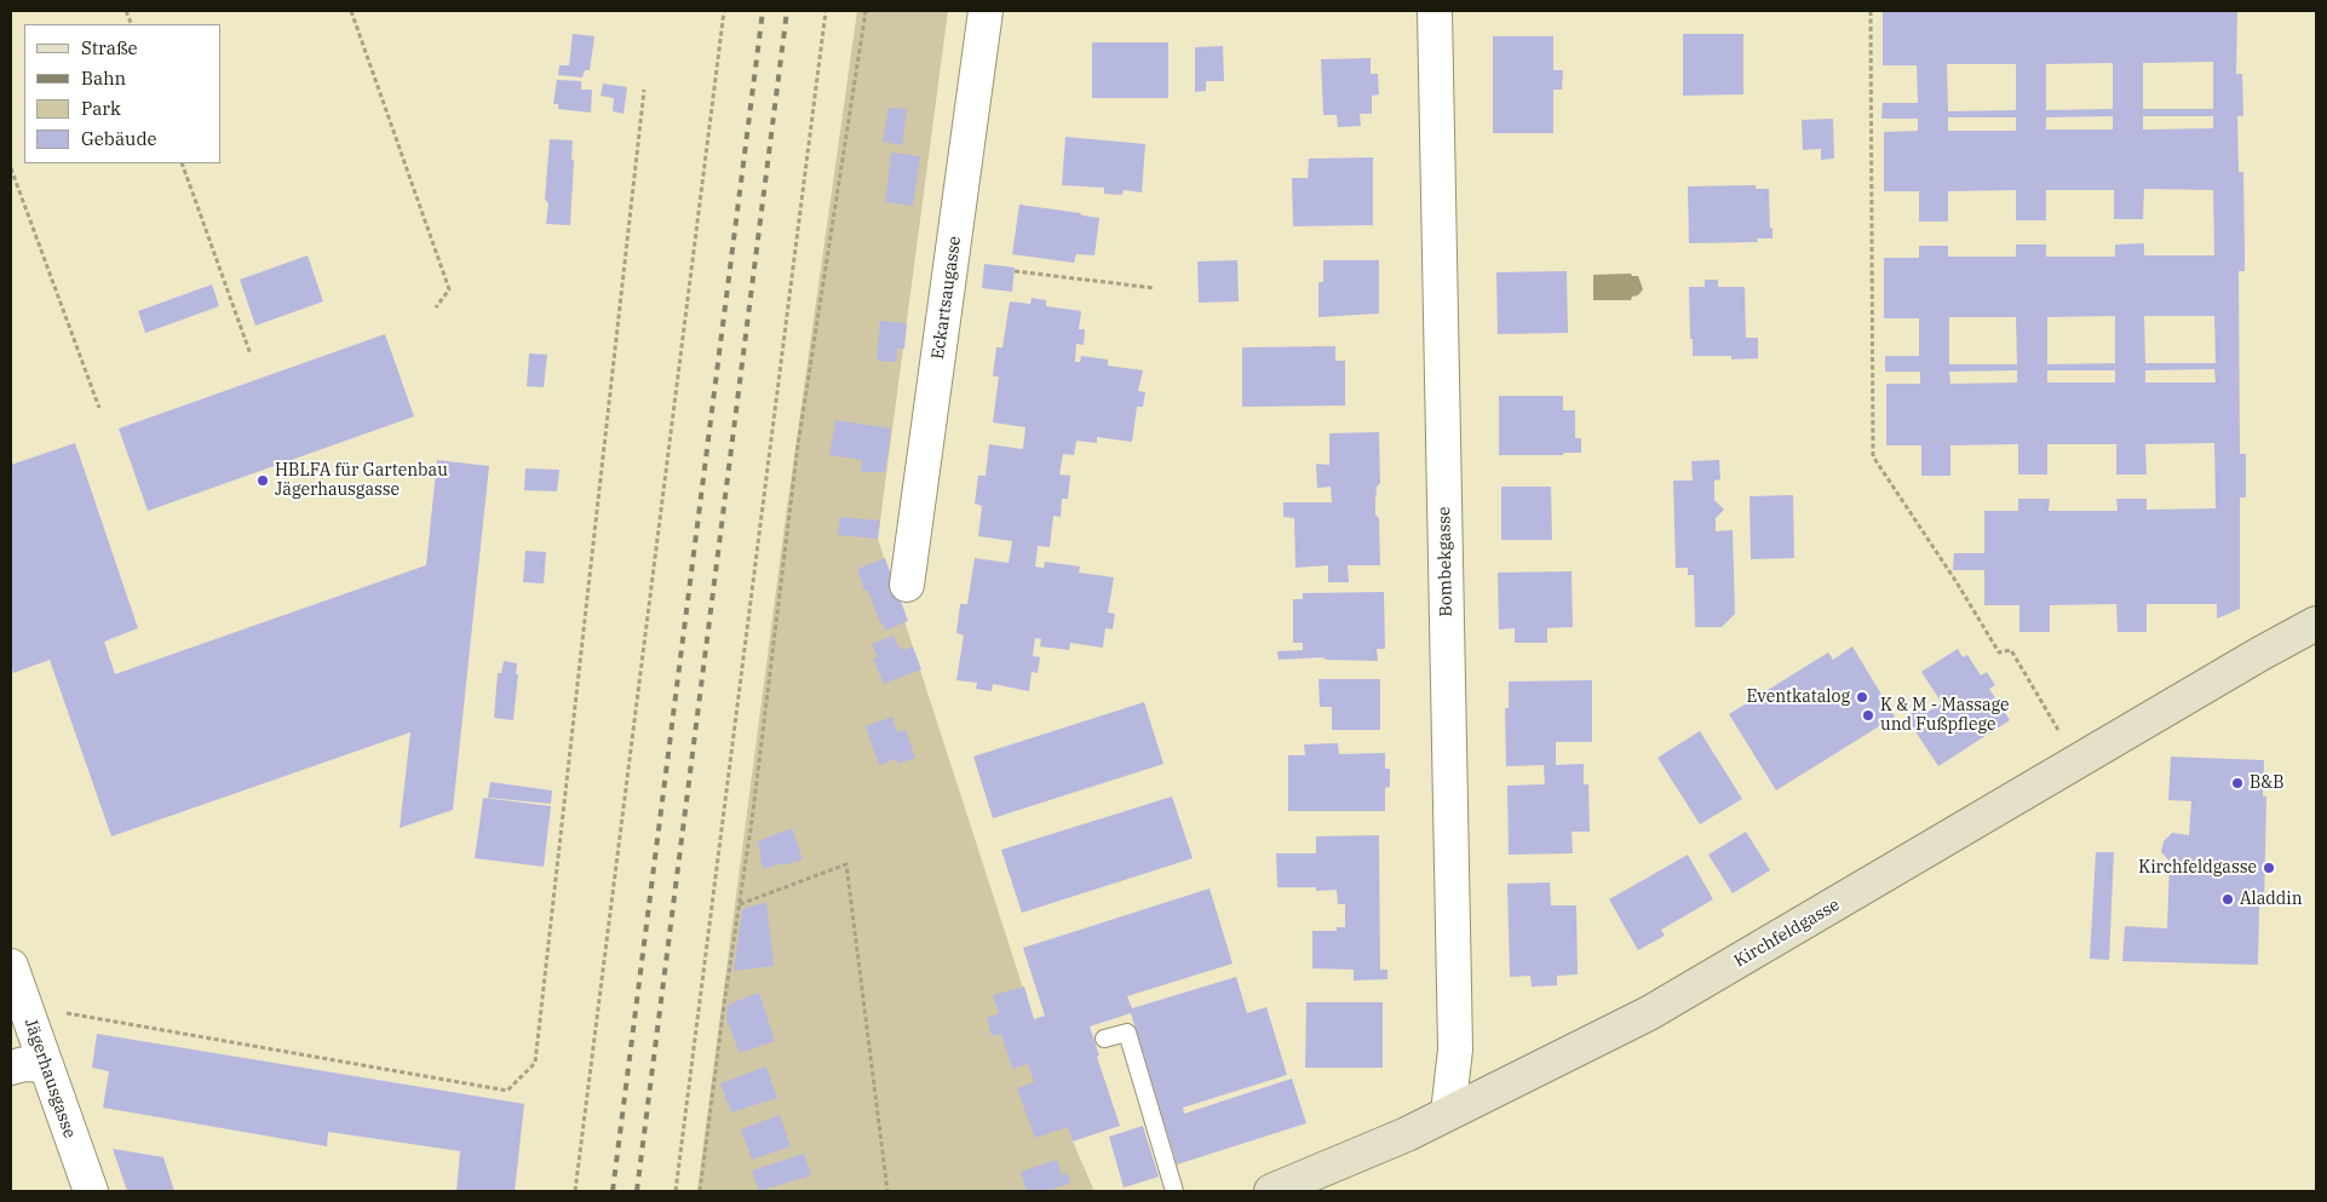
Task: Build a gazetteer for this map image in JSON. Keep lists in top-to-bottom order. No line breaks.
{"streets":{"street":["Eckartsaugasse","Bombekgasse","Kirchfeldgasse","Jägerhausgasse"]},"crossings":[["Bombekgasse","Kirchfeldgasse"]],"places":["HBLFA für Gartenbau Jägerhausgasse","Eventkatalog","K & M - Massage und Fußpflege","B&B","Kirchfeldgasse","Aladdin"],"legend":["Straße","Bahn","Park","Gebäude"]}
